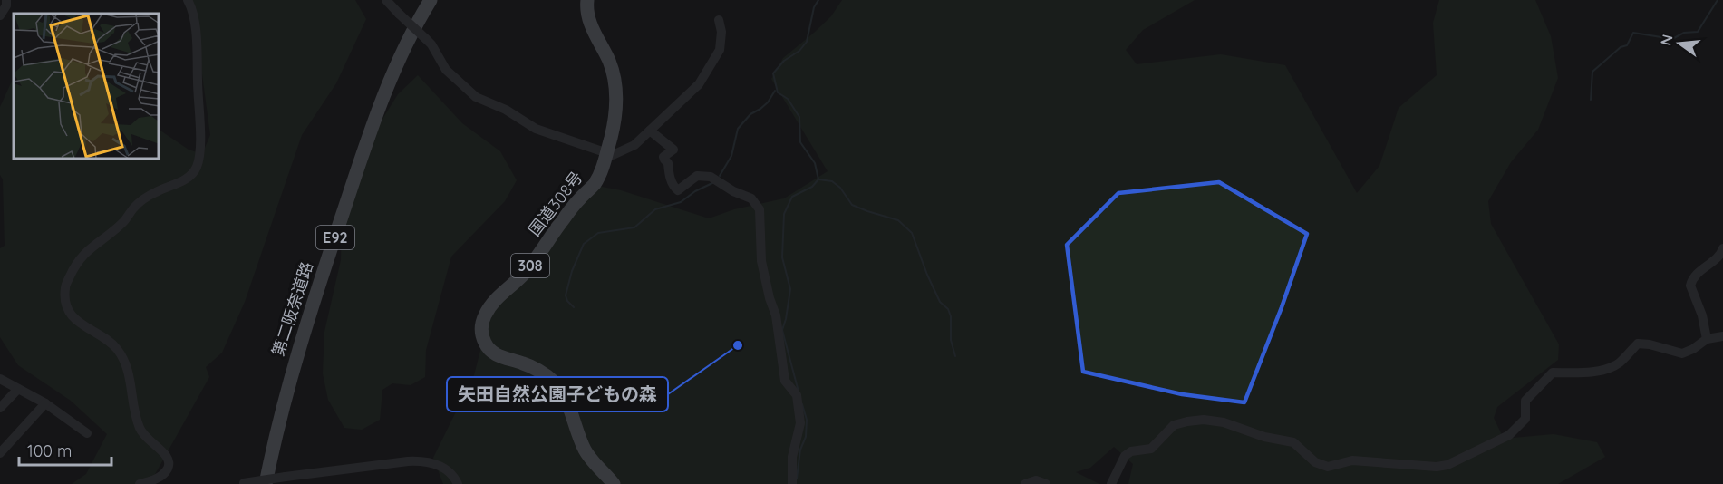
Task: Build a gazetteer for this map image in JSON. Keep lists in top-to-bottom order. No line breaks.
{"streets":{"highway":["国道308号","E92","308","第二阪奈道路"]},"places":["矢田自然公園子どもの森"],"scale_bar":"100 m","north":"left"}
